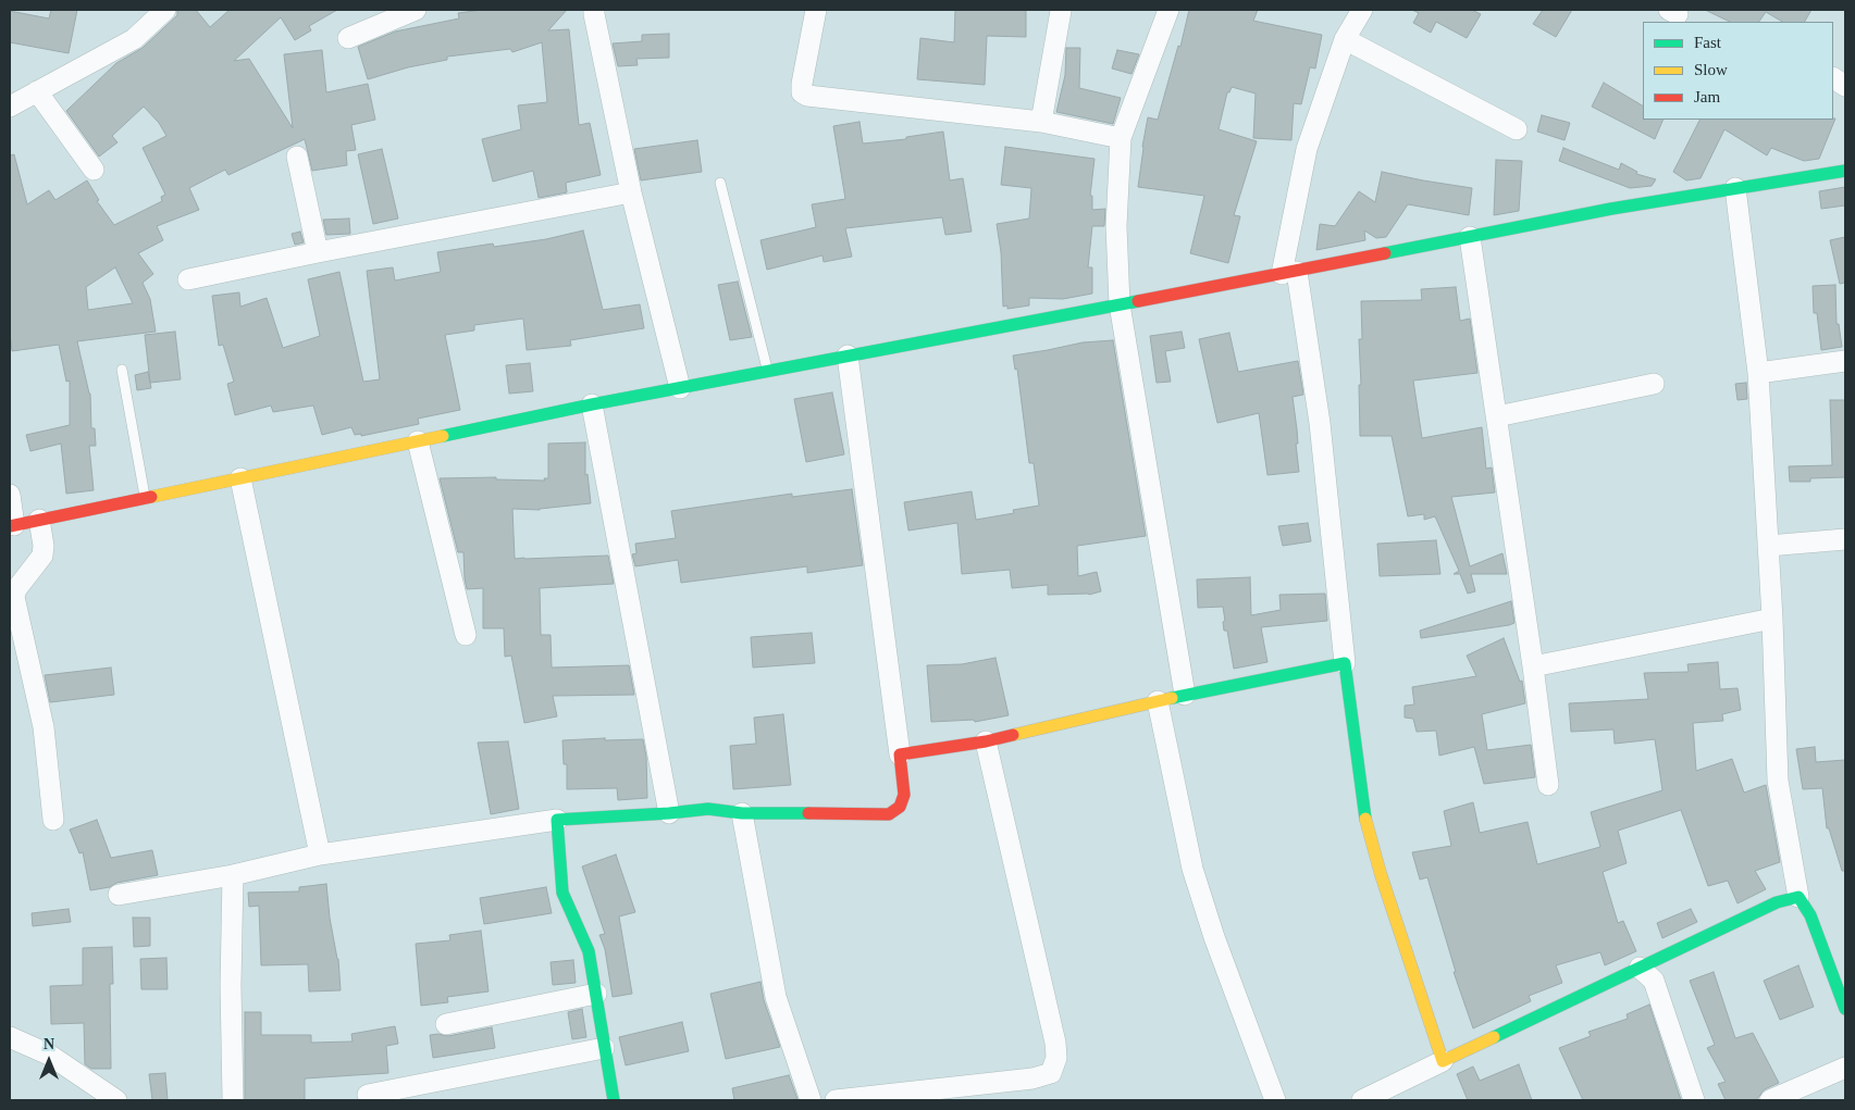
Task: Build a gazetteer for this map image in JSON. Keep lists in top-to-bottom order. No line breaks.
{"legend":["Fast","Slow","Jam"],"north":"top"}
